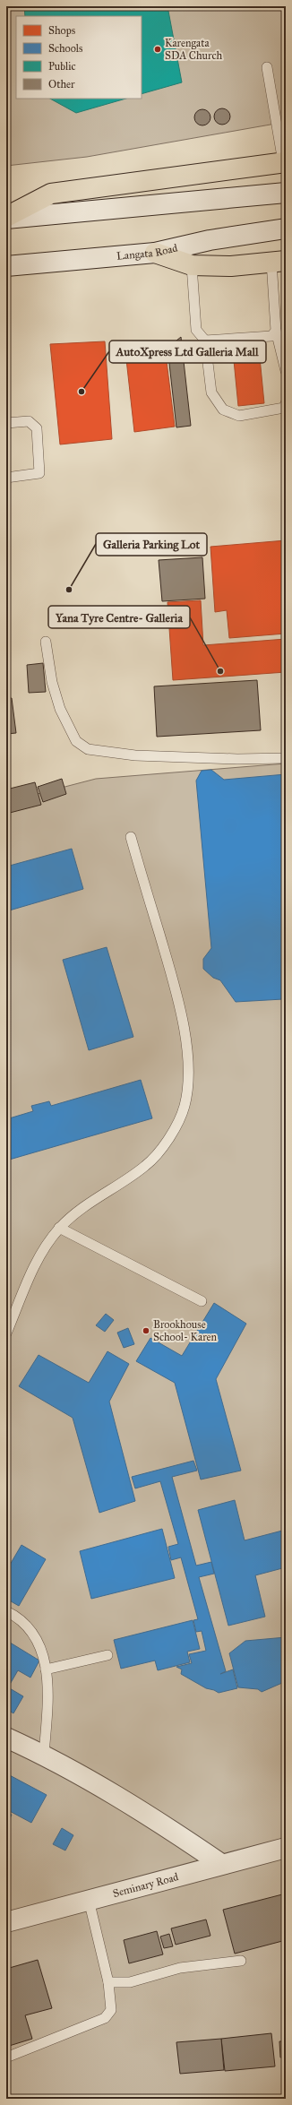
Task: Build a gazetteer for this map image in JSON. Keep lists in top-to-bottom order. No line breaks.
{"streets":{"main road":["Langata Road","Seminary Road"]},"places":["Karengata SDA Church","AutoXpress Ltd Galleria Mall","Galleria Parking Lot","Yana Tyre Centre- Galleria","Brookhouse School- Karen"],"legend":["Shops","Schools","Public","Other"]}
